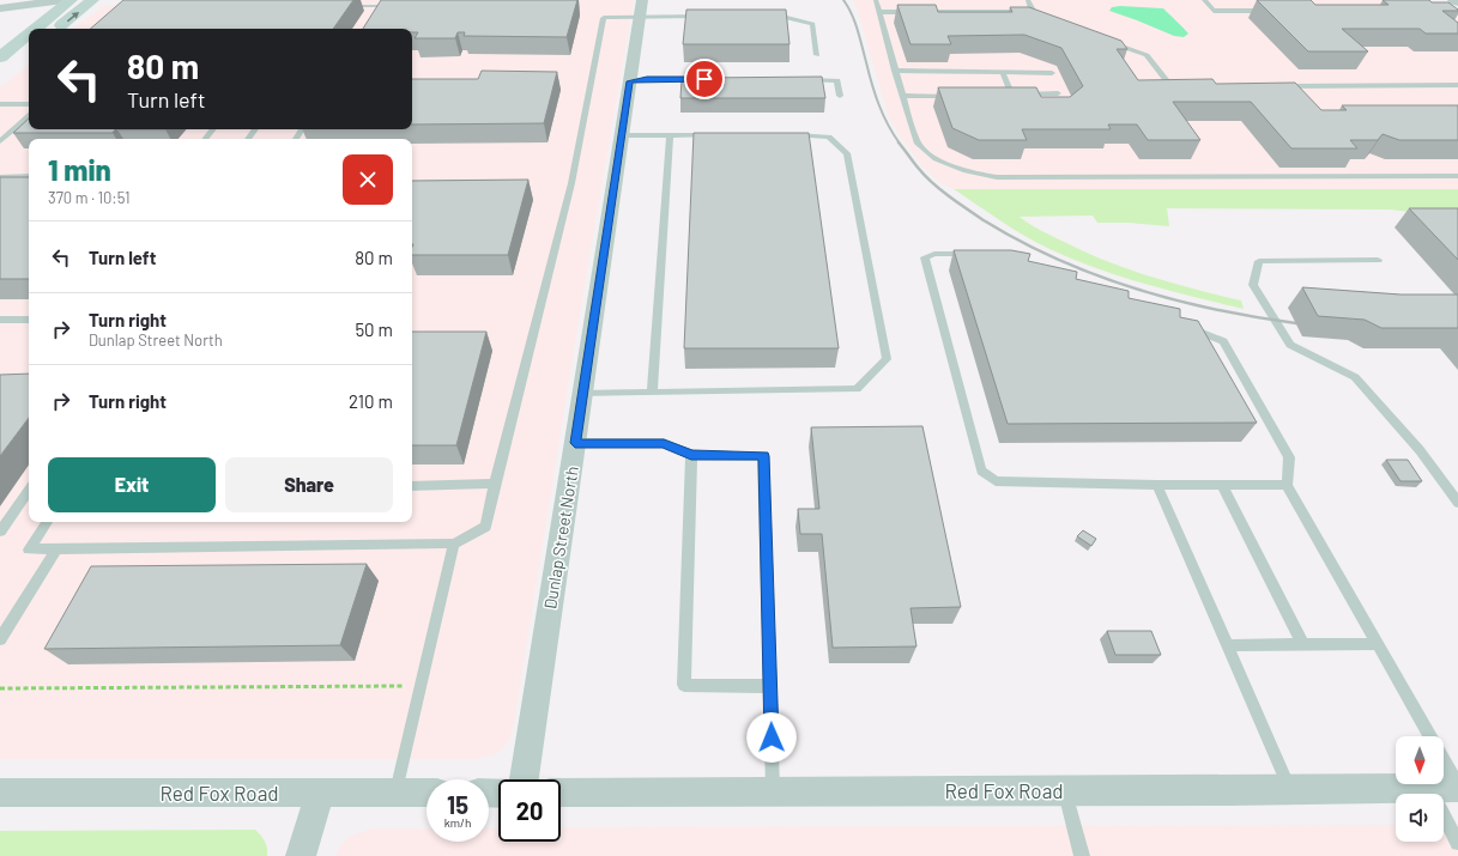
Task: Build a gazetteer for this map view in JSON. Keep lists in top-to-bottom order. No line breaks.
{"streets":{"street":["Dunlap Street North","Red Fox Road"]},"north":"bottom","page":{"turn":["80 m","Turn left"],"heading":["1 min","370 m · 10:51"],"list":[{"name":"Turn left","value":"80 m"},{"name":"Turn right","note":"Dunlap Street North","value":"50 m"},{"name":"Turn right","value":"210 m"}],"buttons":["Exit","Share"],"speed":"15 km/h","limit":"20"}}
